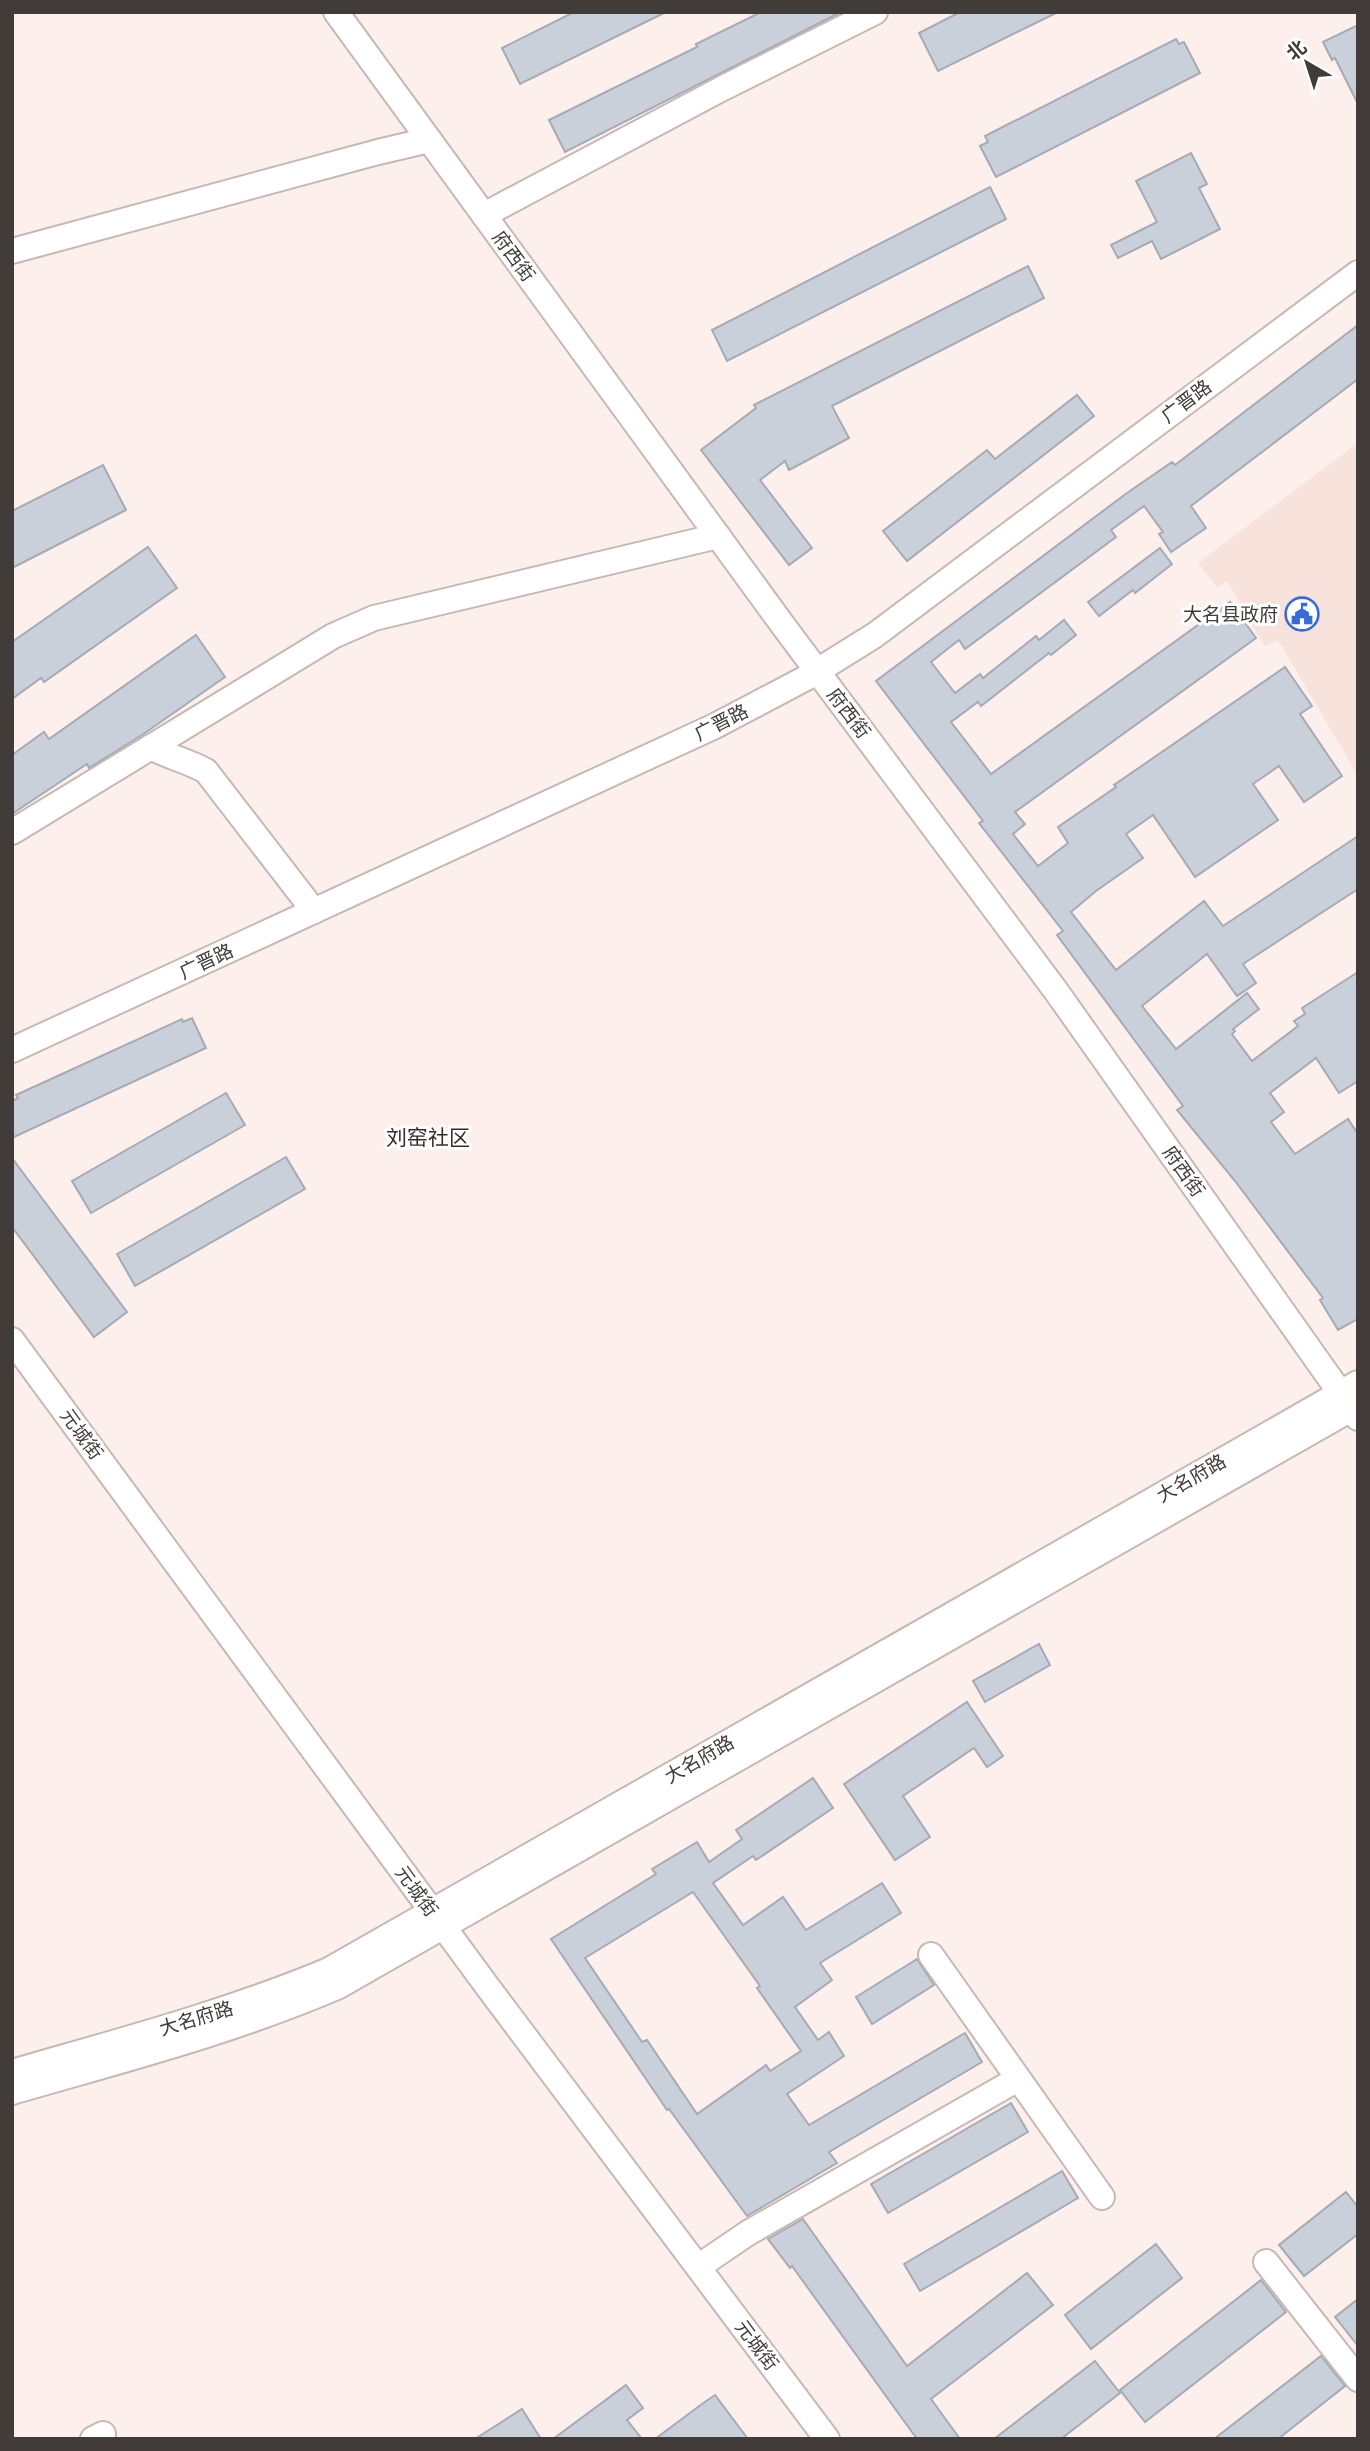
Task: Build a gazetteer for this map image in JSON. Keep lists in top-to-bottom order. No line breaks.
{"streets":{"street":["府西街","广晋路","元城街","大名府路"]},"crossings":[["府西街","广晋路"],["府西街","大名府路"],["元城街","大名府路"]],"districts":["刘窑社区"],"places":{"public building":["大名县政府"]},"north":"top left"}
